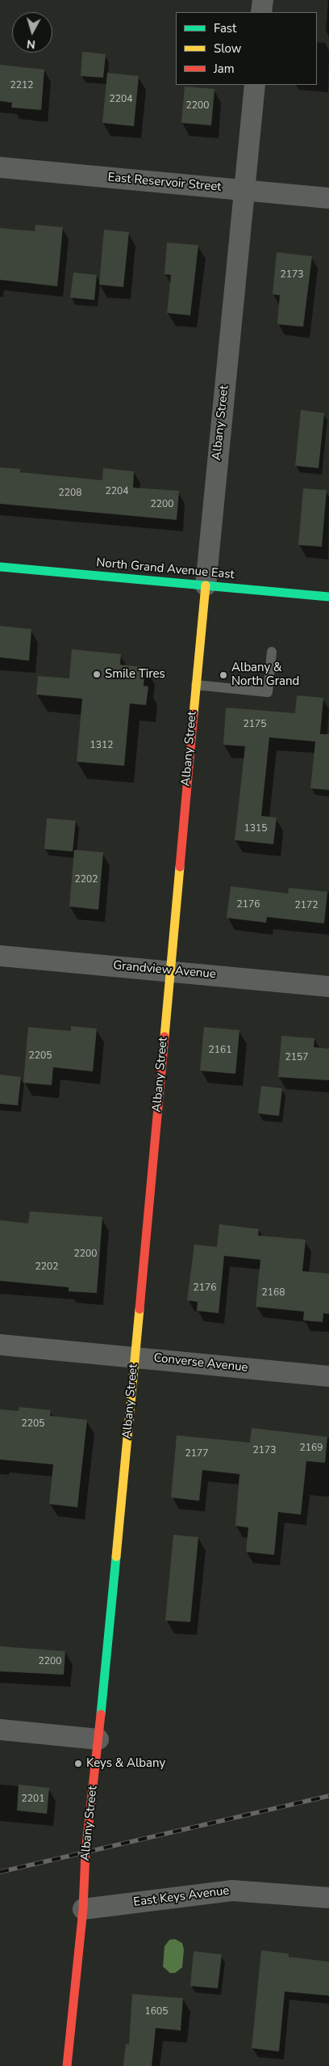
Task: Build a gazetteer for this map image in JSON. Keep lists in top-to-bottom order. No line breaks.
{"streets":{"street":["East Reservoir Street","Albany Street","North Grand Avenue East","Grandview Avenue","Converse Avenue","East Keys Avenue"]},"crossings":[["East Reservoir Street","Albany Street"],["Albany Street","North Grand Avenue East"],["Albany Street","Grandview Avenue"],["Albany Street","Converse Avenue"],["Albany Street","East Keys Avenue"]],"places":["Smile Tires","Albany & North Grand","Keys & Albany"],"house_numbers":["2212","2204","2200","2173","2204","2208","2200","2175","1312","1315","2202","2176","2172","2161","2205","2157","2200","2202","2176","2168","2205","2169","2173","2177","2200","2201","1605"],"legend":["Fast","Slow","Jam"],"north":"bottom"}
